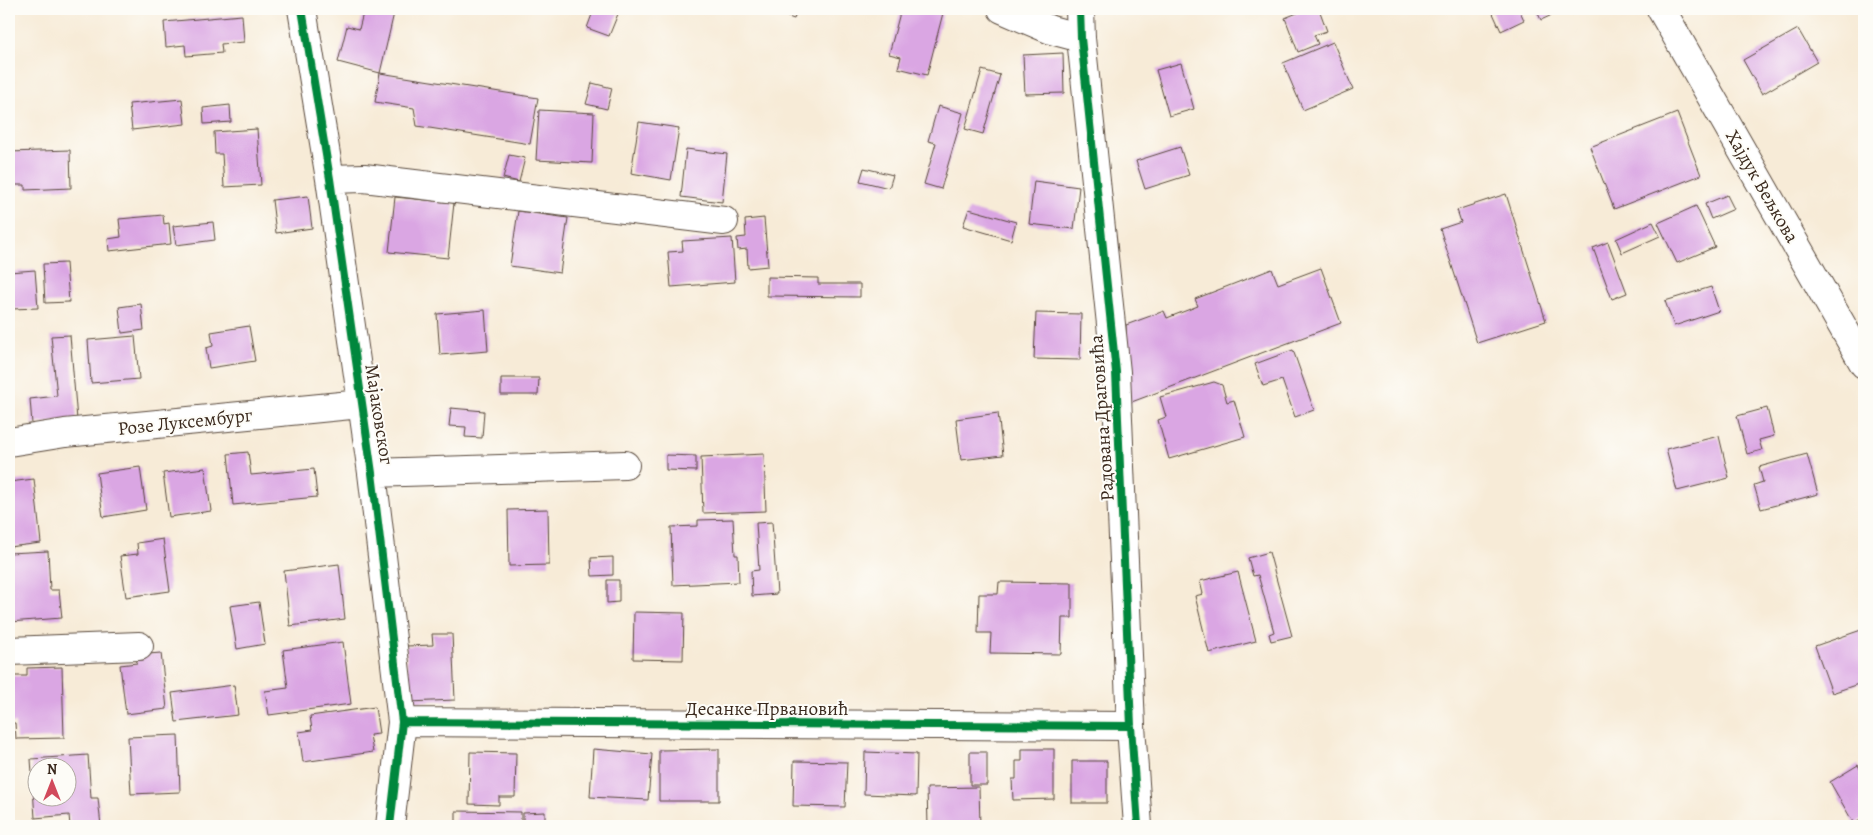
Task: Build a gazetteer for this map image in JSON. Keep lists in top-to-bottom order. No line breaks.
{"streets":{"street":["Хајдук Вељкова","Мајаковског","Радована Драговића","Розе Луксембург","Десанке Првановић"]},"crossings":[["Мајаковског","Розе Луксембург"],["Мајаковског","Десанке Првановић"],["Радована Драговића","Десанке Првановић"]],"north":"top"}
